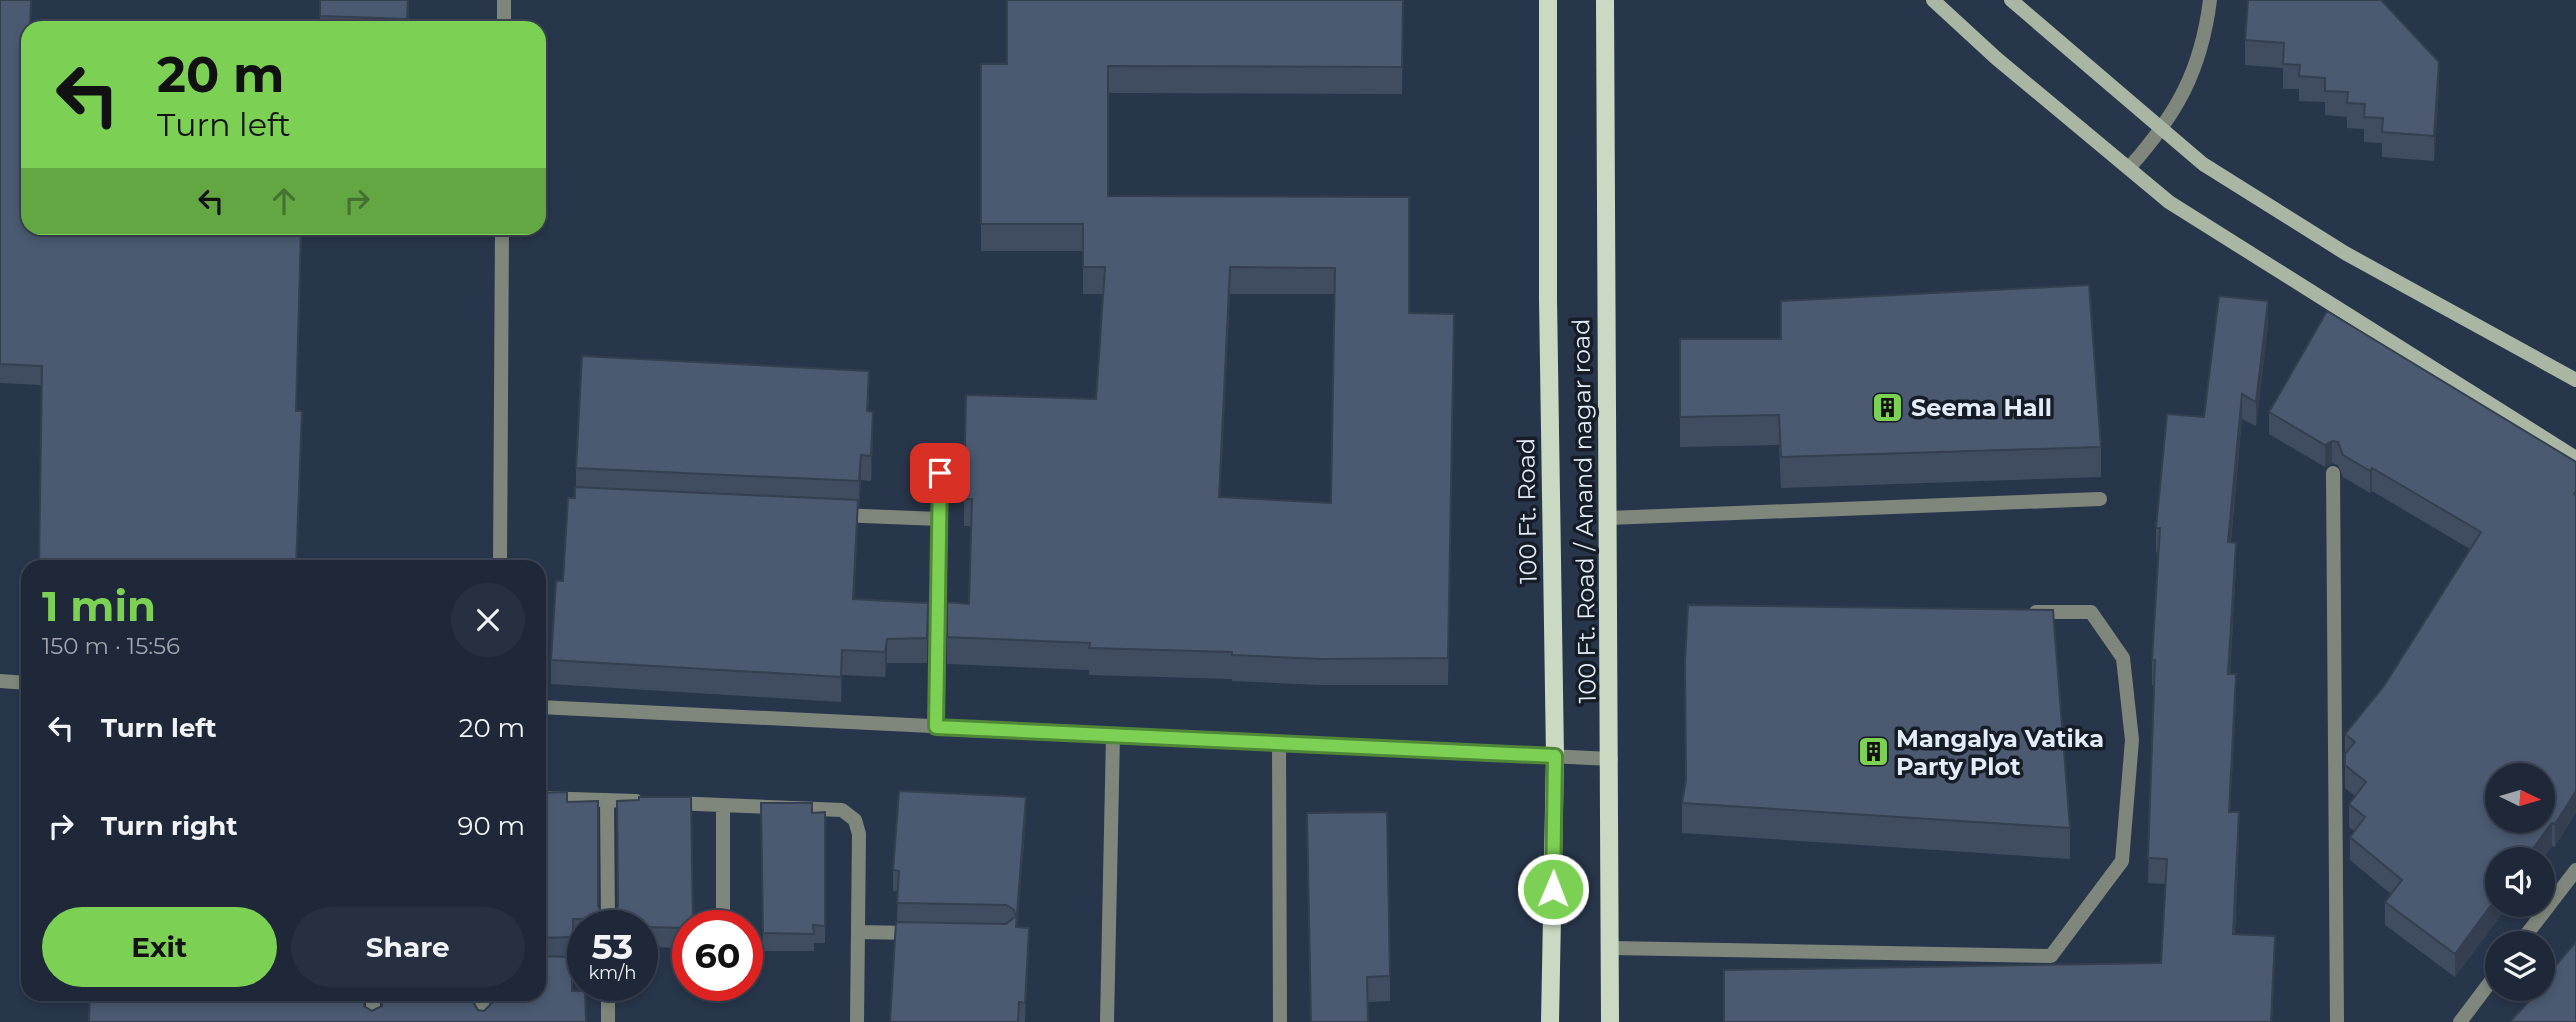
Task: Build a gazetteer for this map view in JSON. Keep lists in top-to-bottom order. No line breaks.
{"streets":{"main road":["100 Ft. Road","100 Ft. Road / Anand nagar road"]},"places":{"building":["Seema Hall","Mangalya Vatika Party Plot"]},"north":"right","page":{"turn":["20 m","Turn left"],"heading":["1 min","150 m · 15:56"],"list":[{"name":"Turn left","value":"20 m"},{"name":"Turn right","value":"90 m"}],"buttons":["Exit","Share"],"speed":"53 km/h","limit":"60"}}
